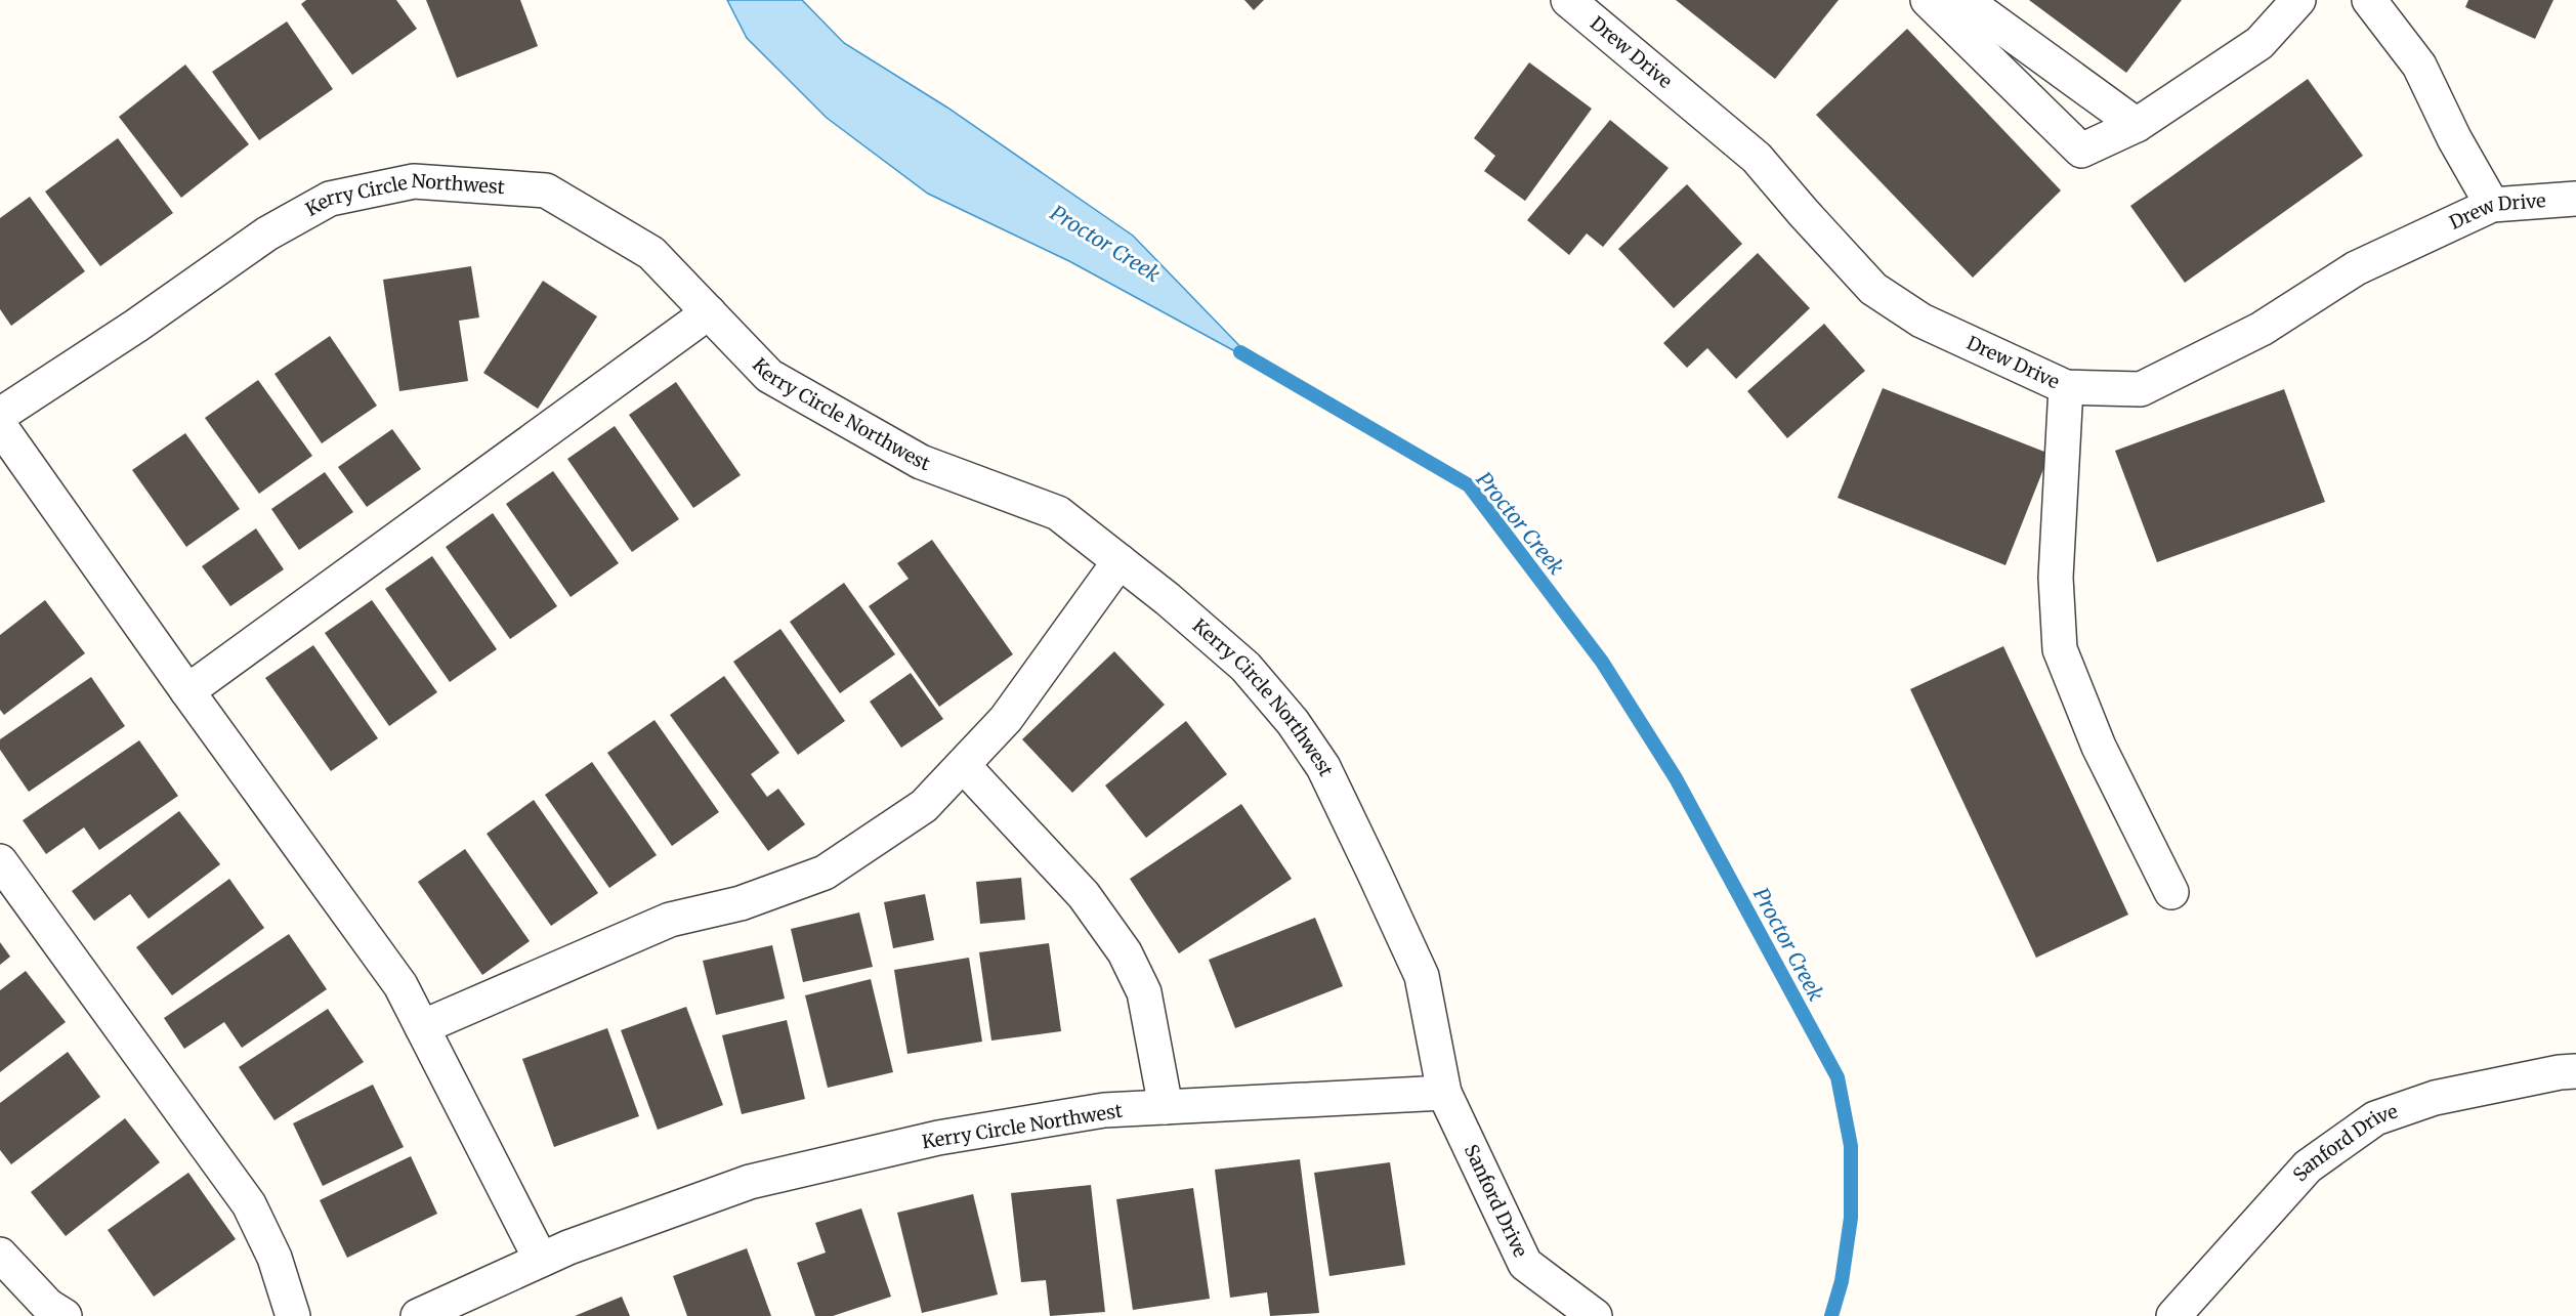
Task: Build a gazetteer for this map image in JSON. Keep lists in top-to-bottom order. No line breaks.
{"streets":{"street":["Drew Drive","Kerry Circle Northwest","Sanford Drive"]},"crossings":[["Kerry Circle Northwest","Sanford Drive"]],"water":["Proctor Creek"]}
